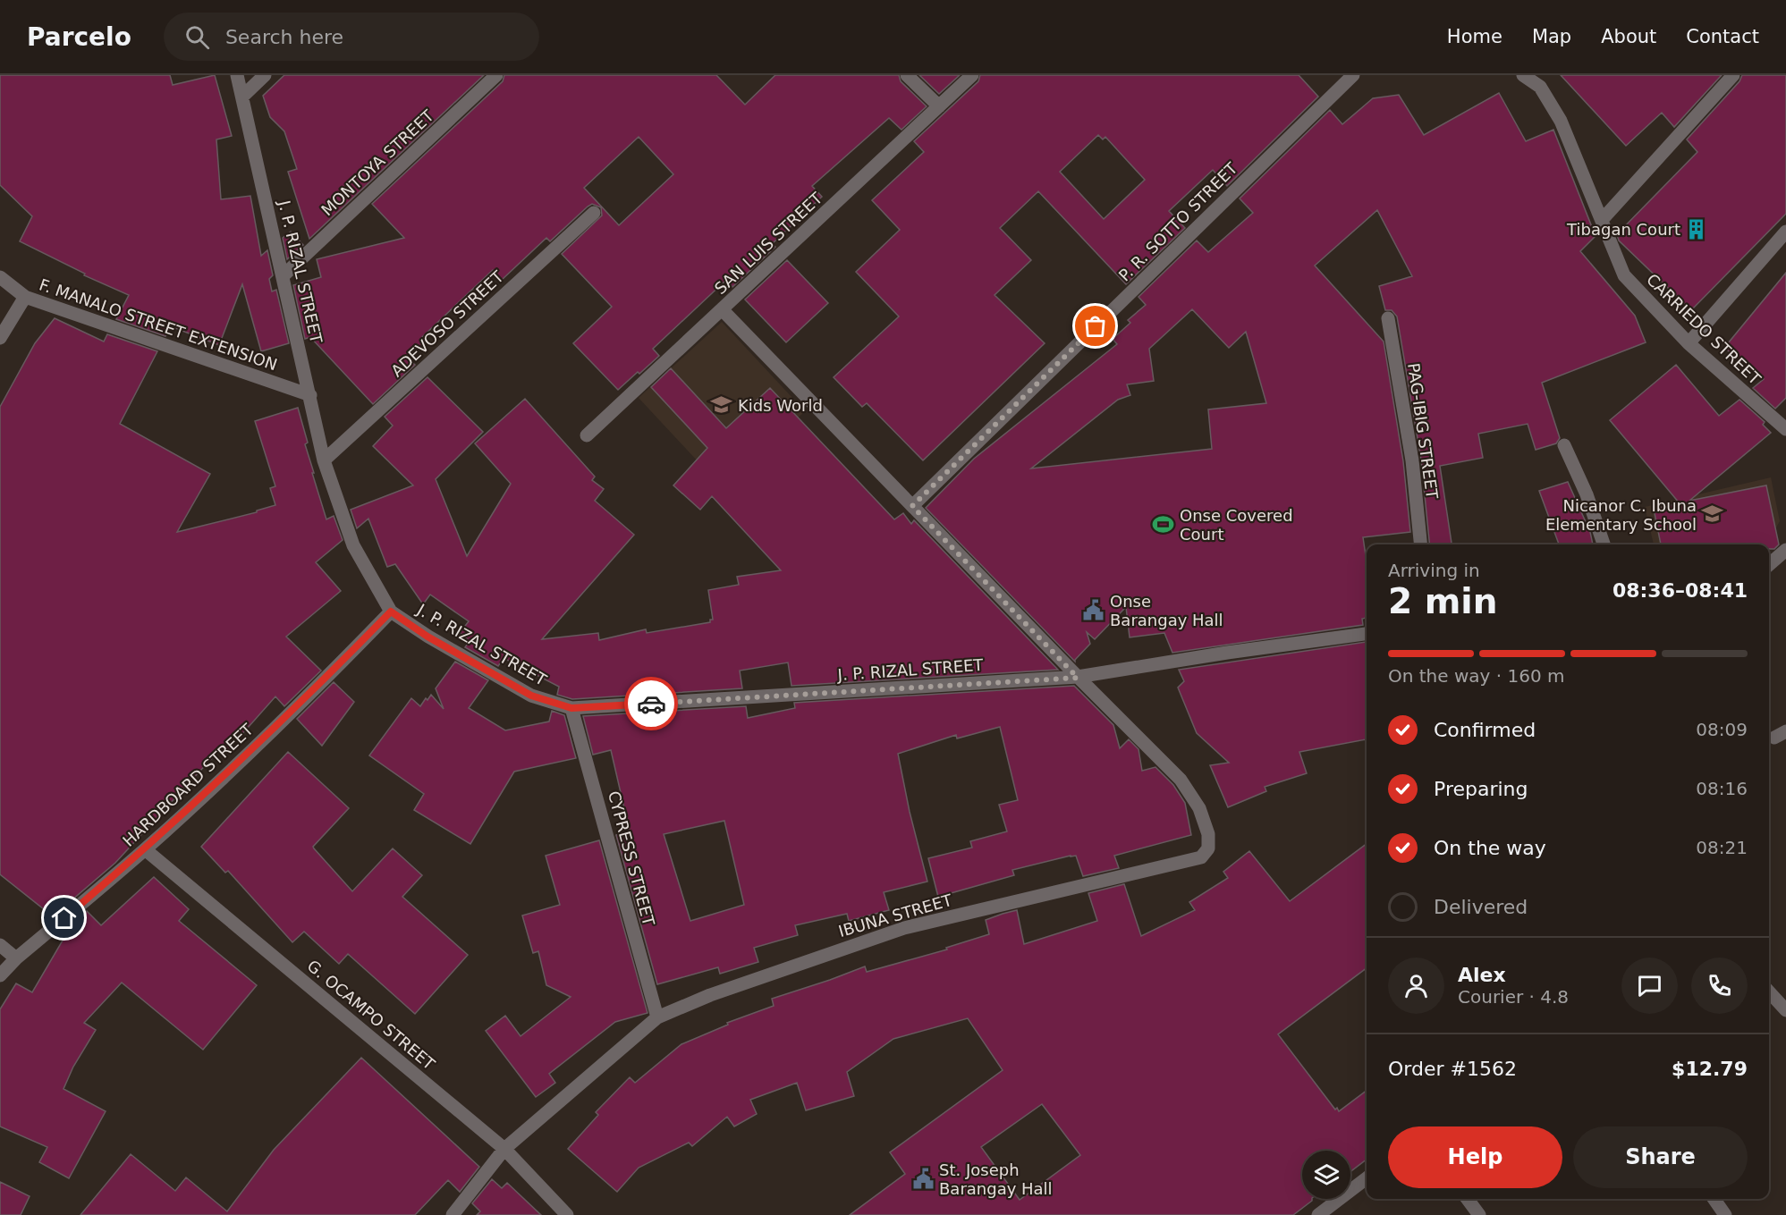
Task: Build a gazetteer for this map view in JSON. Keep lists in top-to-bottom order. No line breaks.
{"streets":{"street":["MONTOYA STREET","P. R. SOTTO STREET","SAN LUIS STREET","J. P. RIZAL STREET","ADEVOSO STREET","F. MANALO STREET EXTENSION","CARRIEDO STREET","PAG-IBIG STREET","HARDBOARD STREET","CYPRESS STREET","IBUNA STREET","G. OCAMPO STREET"]},"crossings":[["MONTOYA STREET","J. P. RIZAL STREET"],["P. R. SOTTO STREET","IBUNA STREET"],["SAN LUIS STREET","IBUNA STREET"],["J. P. RIZAL STREET","ADEVOSO STREET"],["J. P. RIZAL STREET","F. MANALO STREET EXTENSION"],["J. P. RIZAL STREET","HARDBOARD STREET"],["J. P. RIZAL STREET","CYPRESS STREET"],["J. P. RIZAL STREET","IBUNA STREET"],["HARDBOARD STREET","G. OCAMPO STREET"],["CYPRESS STREET","IBUNA STREET"],["IBUNA STREET","G. OCAMPO STREET"]],"places":{"building":["Tibagan Court"],"school or university":["Kids World","Nicanor C. Ibuna Elementary School"],"sports":["Onse Covered Court"],"public building":["Onse Barangay Hall","St. Joseph Barangay Hall"]},"page":{"header":"Parcelo","search":"Search here","nav":["Home","Map","About","Contact"],"heading":["2 min","Arriving in","08:36–08:41"],"panel":["Alex","Courier · 4.8","Order #1562","$12.79"],"bar":"On the way · 160 m","list":[["Confirmed","08:09"],["Preparing","08:16"],["On the way","08:21"],"Delivered"],"buttons":["Help","Share"]}}
